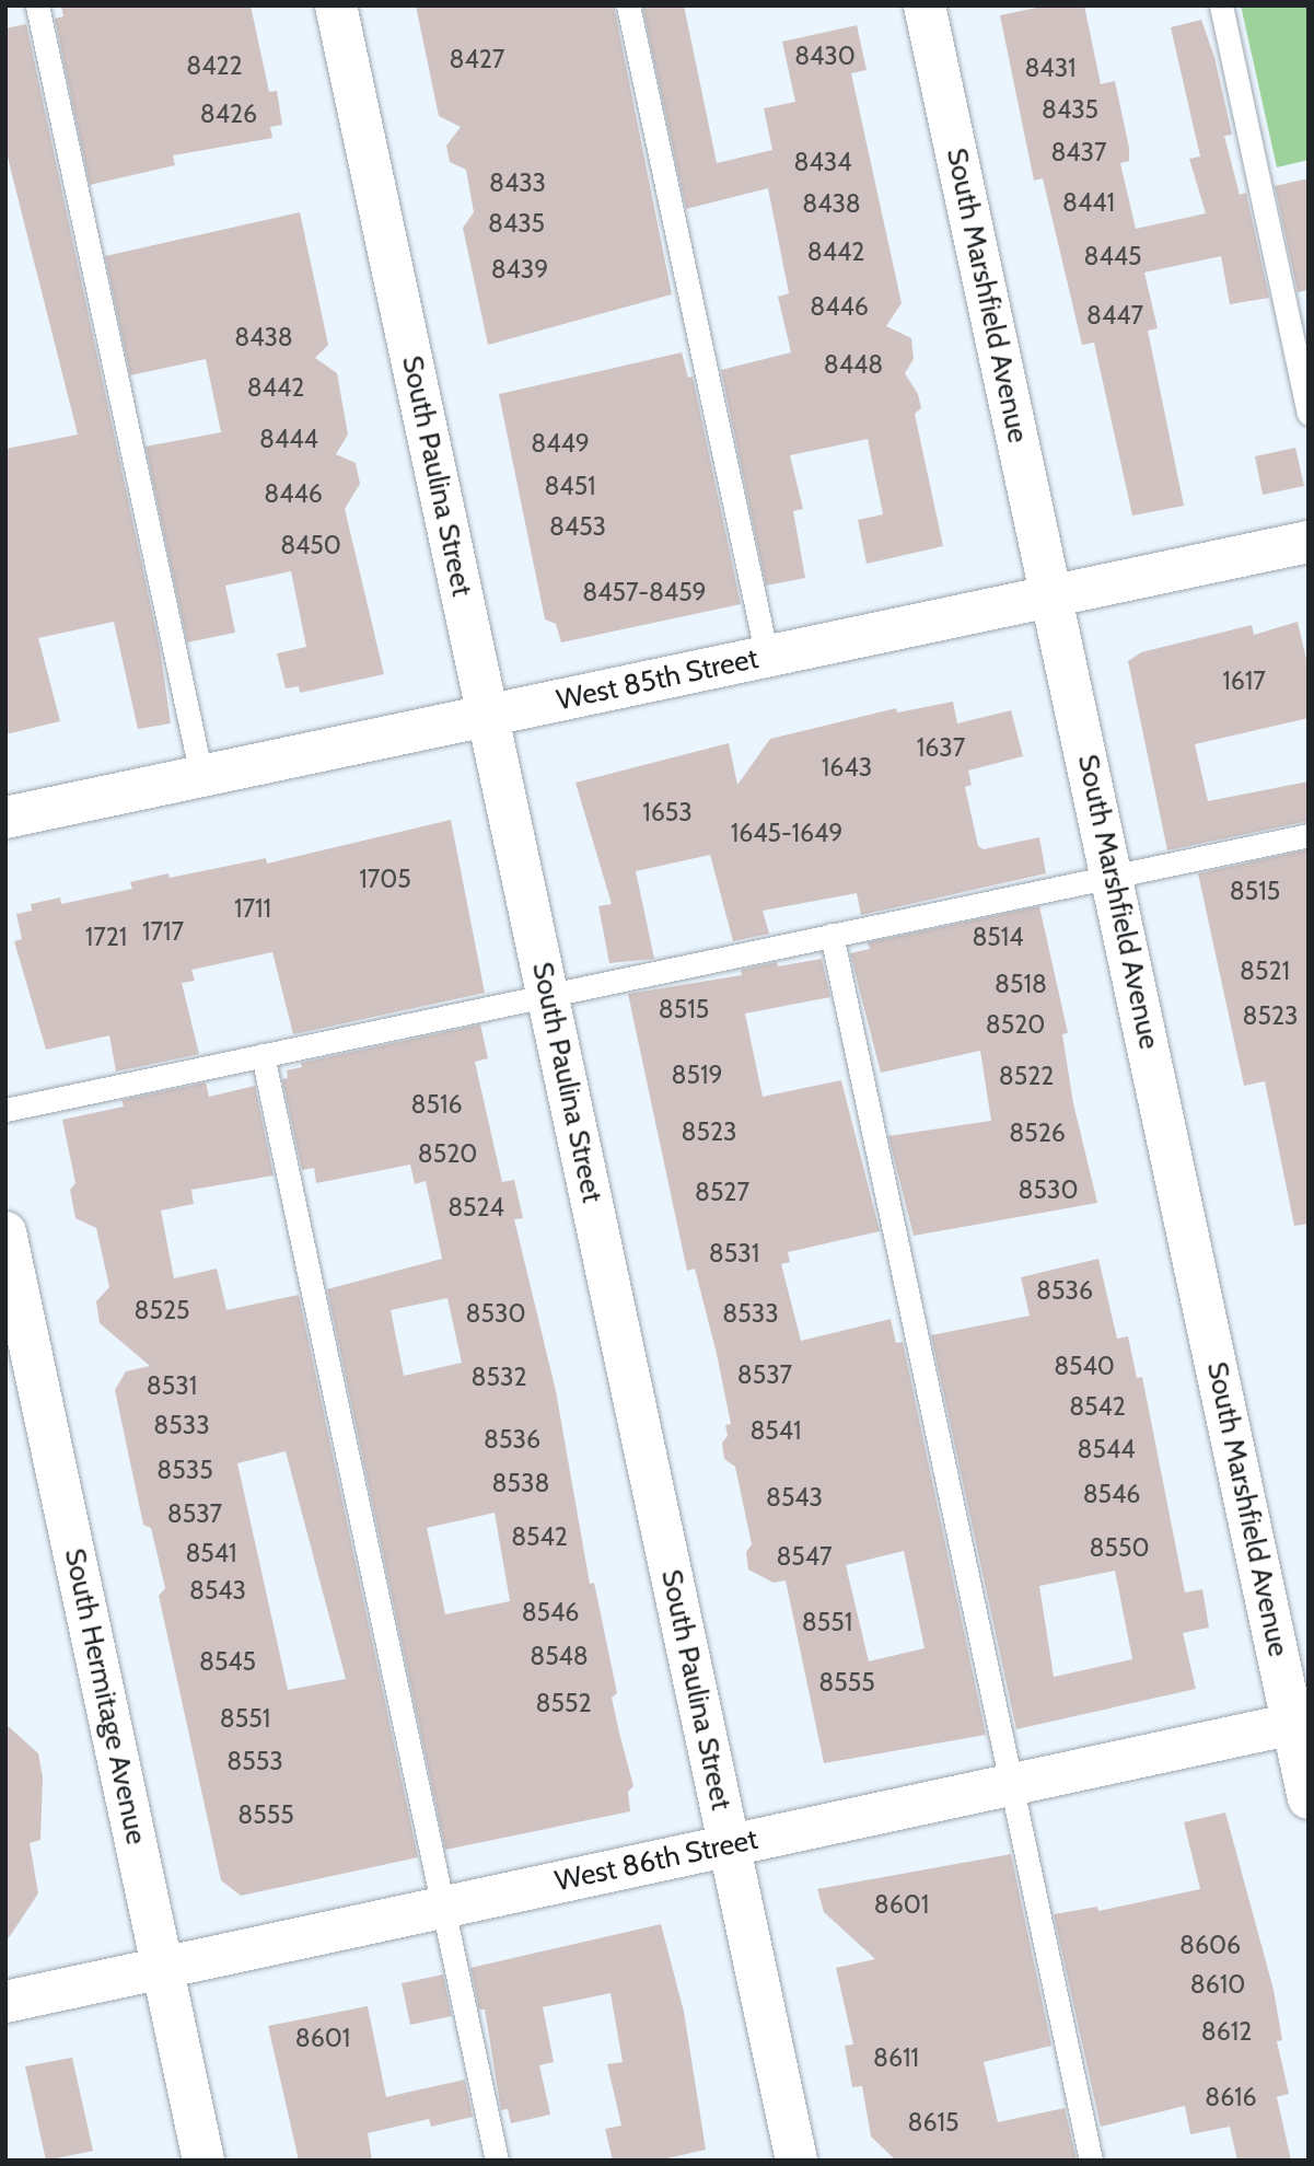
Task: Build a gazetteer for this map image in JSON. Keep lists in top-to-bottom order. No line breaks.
{"streets":{"street":["South Marshfield Avenue","South Paulina Street","West 85th Street","South Hermitage Avenue","West 86th Street"]},"crossings":[["South Marshfield Avenue","West 85th Street"],["South Marshfield Avenue","West 86th Street"],["South Paulina Street","West 85th Street"],["South Paulina Street","West 86th Street"],["South Hermitage Avenue","West 86th Street"]],"house_numbers":["8430","8427","8422","8431","8435","8426","8437","8434","8433","8441","8438","8435","8442","8445","8439","8446","8447","8438","8448","8442","8444","8449","8451","8446","8453","8450","8457-8459","1617","1637","1643","1653","1645-1649","1705","8515","1711","1717","1721","8514","8521","8518","8515","8523","8520","8519","8522","8516","8523","8526","8520","8530","8527","8524","8531","8536","8525","8530","8533","8540","8537","8532","8531","8542","8533","8541","8536","8544","8535","8538","8546","8543","8537","8542","8550","8541","8547","8543","8546","8551","8548","8545","8555","8552","8551","8553","8555","8601","8606","8610","8612","8601","8611","8616","8615"]}
